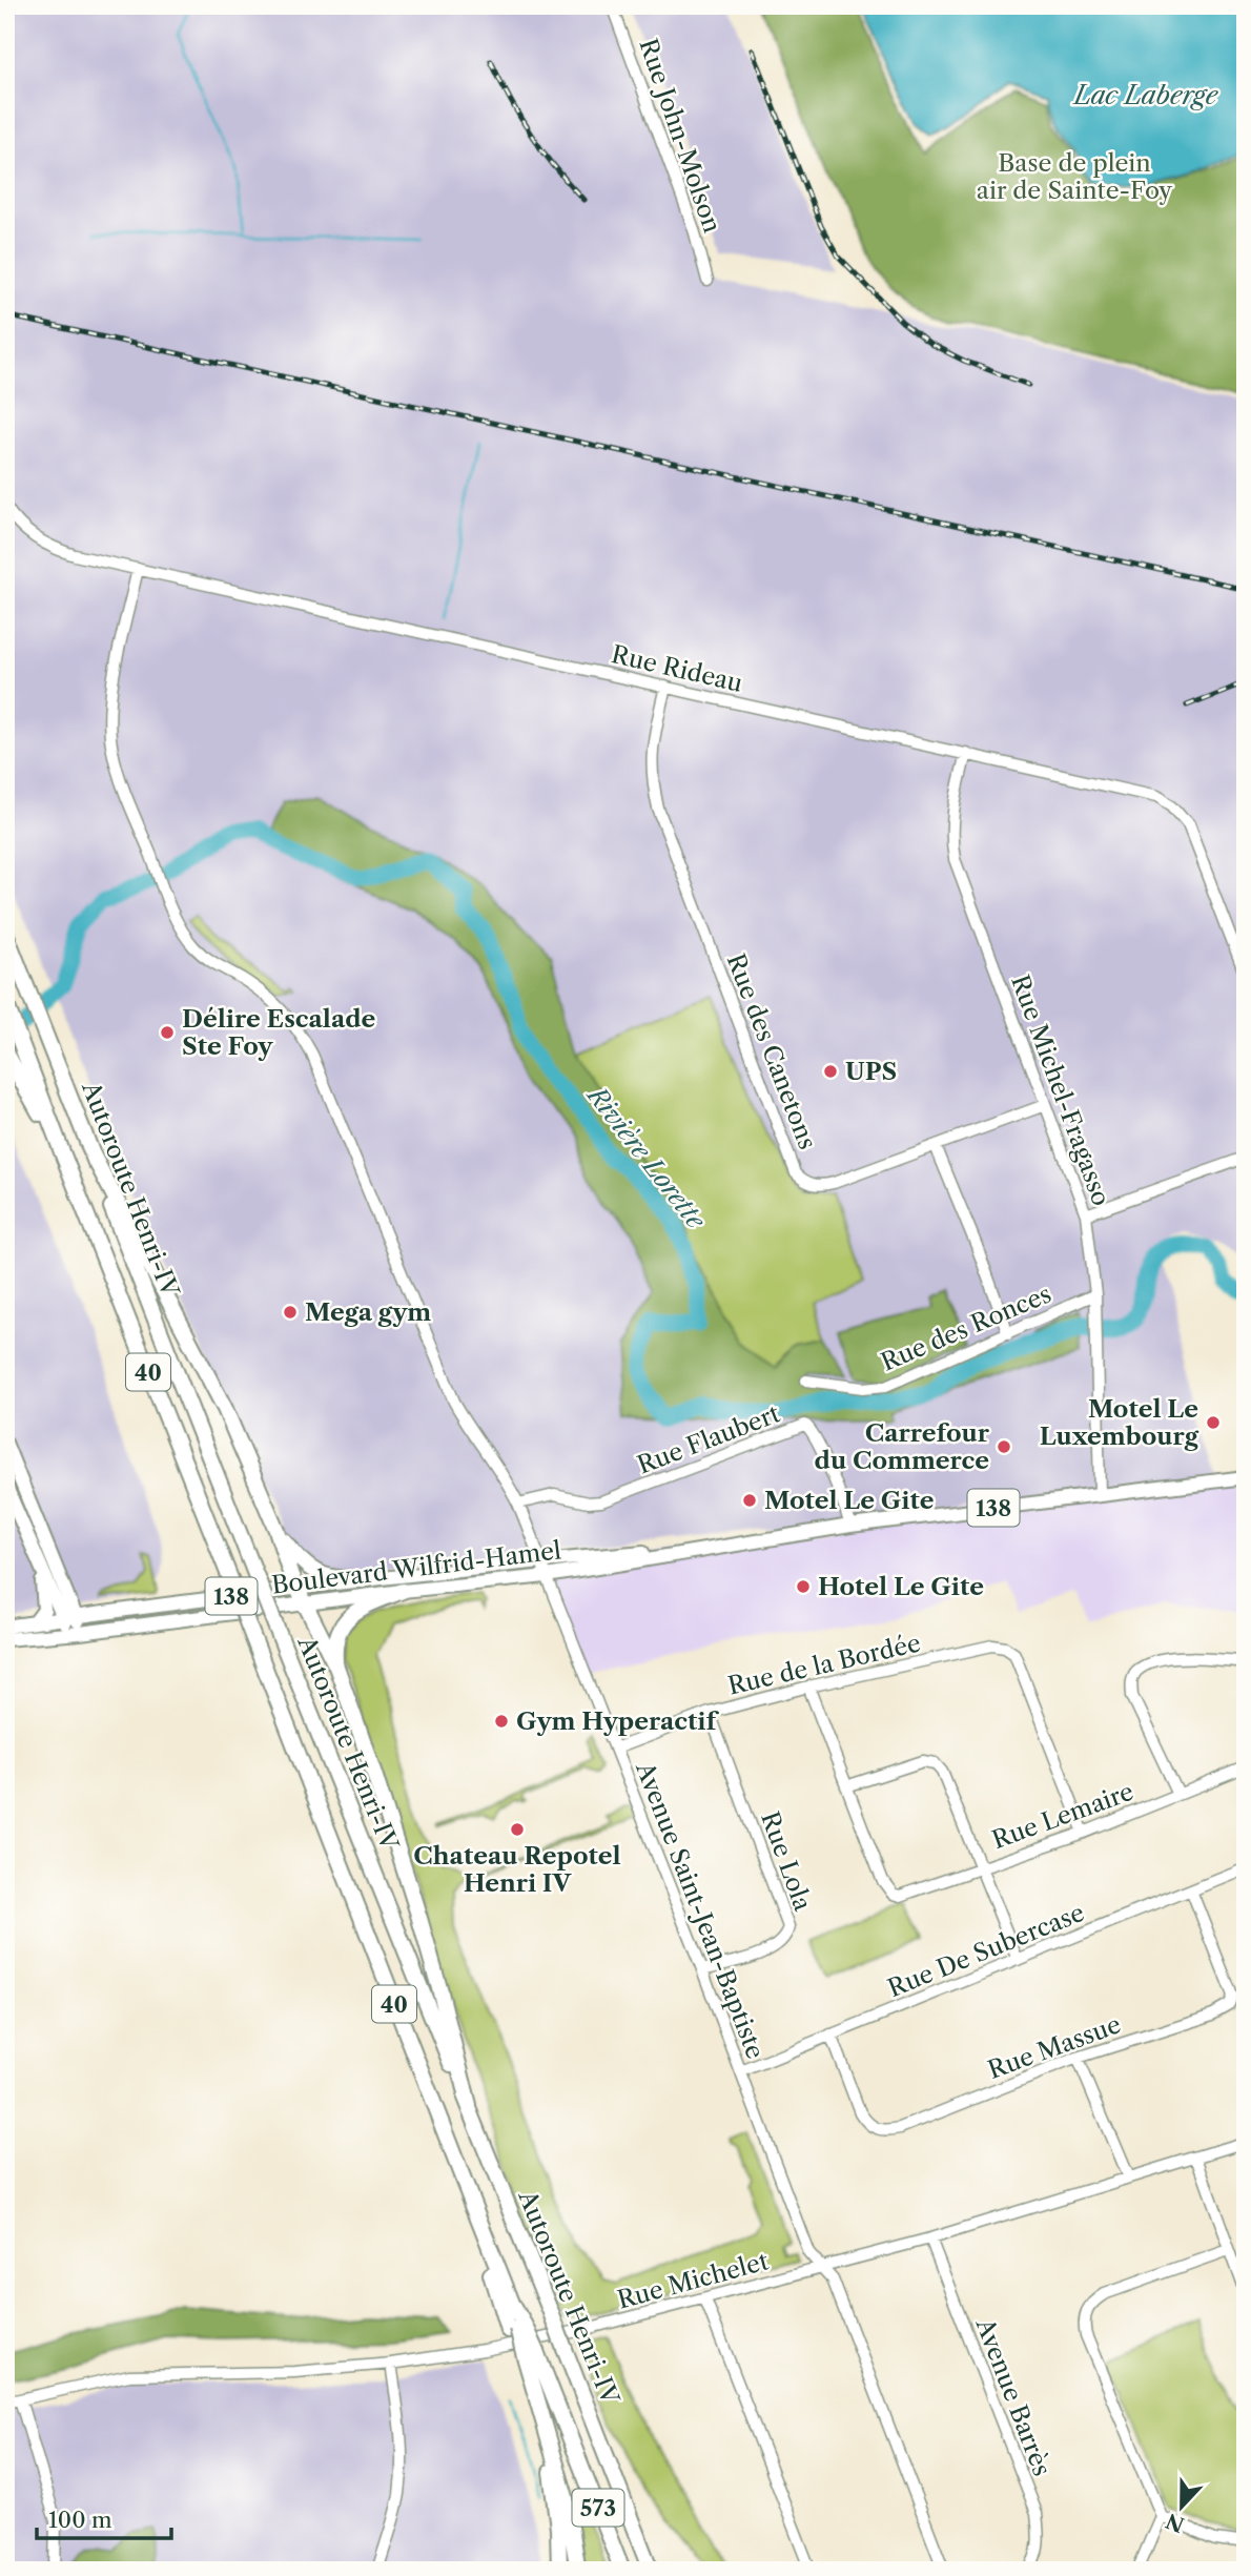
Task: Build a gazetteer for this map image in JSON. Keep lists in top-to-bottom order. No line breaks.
{"streets":{"highway":["Autoroute Henri-IV","40","573"],"main road":["138","Boulevard Wilfrid-Hamel"],"street":["Rue John-Molson","Rue Rideau","Rue des Canetons","Rue Michel-Fragasso","Rue des Ronces","Rue Flaubert","Rue de la Bordée","Rue Lemaire","Rue Lola","Avenue Saint-Jean-Baptiste","Rue De Subercase","Rue Massue","Rue Michelet","Avenue Barrès"]},"crossings":[["Rue Rideau","Rue des Canetons"],["Rue Rideau","Rue Michel-Fragasso"],["Rue Rideau","Avenue Saint-Jean-Baptiste"],["Rue des Canetons","Rue Michel-Fragasso"],["Rue Michel-Fragasso","Rue des Ronces"],["Rue Michel-Fragasso","Boulevard Wilfrid-Hamel"],["Rue Flaubert","Boulevard Wilfrid-Hamel"],["Rue Flaubert","Avenue Saint-Jean-Baptiste"],["Boulevard Wilfrid-Hamel","Avenue Saint-Jean-Baptiste"],["Rue de la Bordée","Rue Lemaire"],["Rue de la Bordée","Rue Lola"],["Rue de la Bordée","Avenue Saint-Jean-Baptiste"],["Rue Lola","Avenue Saint-Jean-Baptiste"],["Avenue Saint-Jean-Baptiste","Rue De Subercase"],["Avenue Saint-Jean-Baptiste","Rue Michelet"],["Rue De Subercase","Rue Massue"],["Rue Michelet","Avenue Barrès"]],"water":["Lac Laberge","Rivière Lorette"],"parks":["Base de plein air de Sainte-Foy"],"places":["Délire Escalade Ste Foy","UPS","Mega gym","Motel Le Luxembourg","Carrefour du Commerce","Motel Le Gite","Hotel Le Gite","Gym Hyperactif","Chateau Repotel Henri IV"],"scale_bar":"100 m","north":"bottom"}
